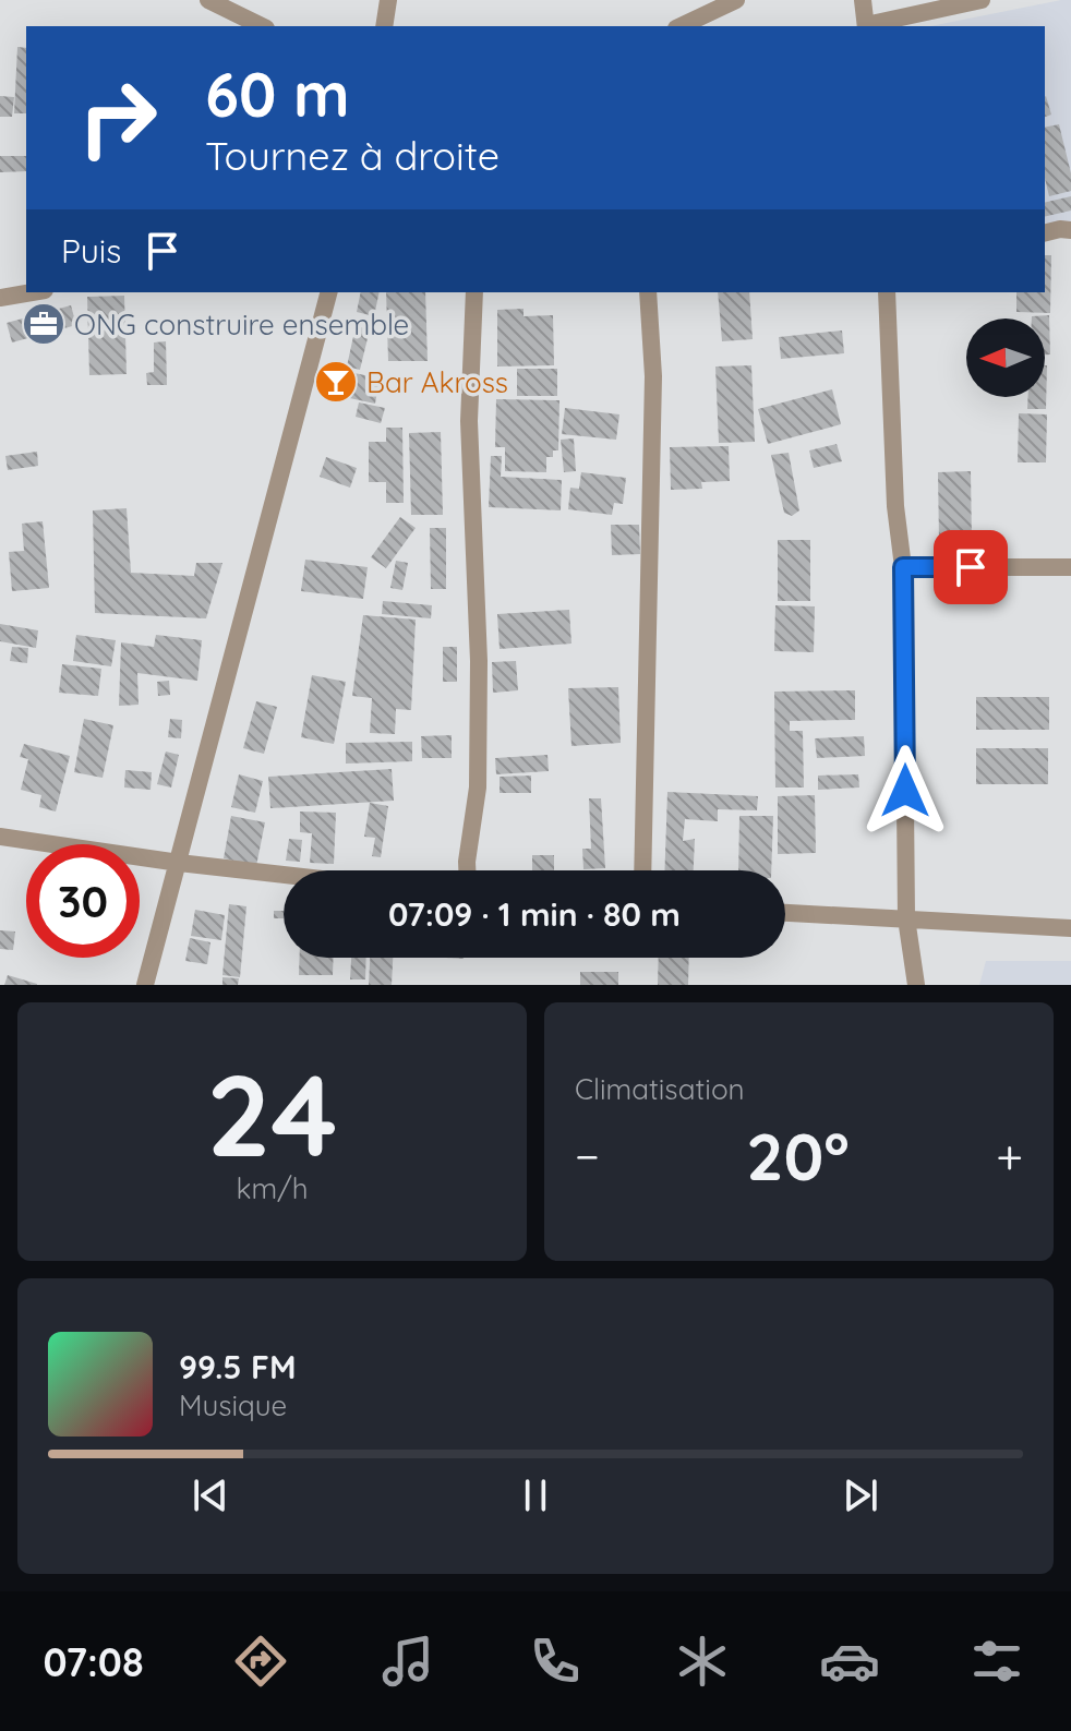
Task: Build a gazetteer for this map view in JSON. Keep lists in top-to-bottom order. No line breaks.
{"places":{"office":["ONG construire ensemble"],"bar":["Bar Akross"]},"north":"left","page":{"turn":["60 m","Tournez à droite"],"then":"Puis","limit":"30","trip":"07:09 · 1 min · 80 m","tile":[["24","km/h"],"Climatisation"],"heat":["−","20°","+"],"song":["99.5 FM","Musique"],"tabs":"07:08"}}
